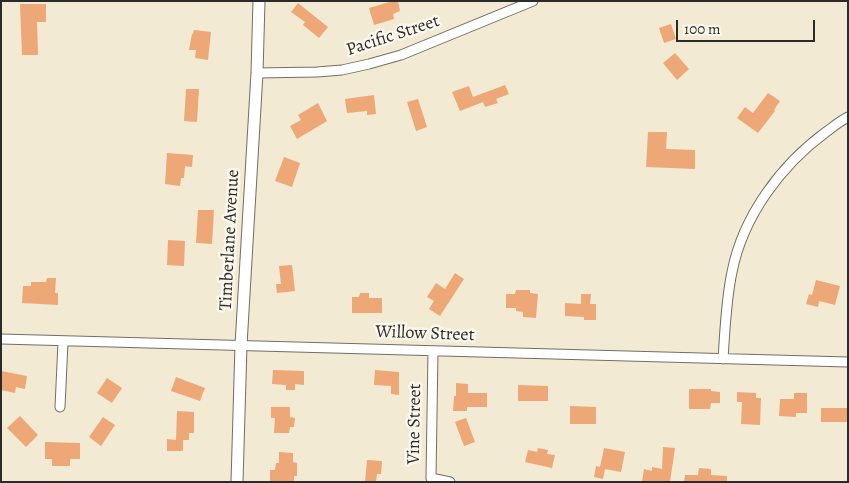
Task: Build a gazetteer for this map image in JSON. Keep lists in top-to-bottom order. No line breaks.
{"streets":{"street":["Pacific Street","Timberlane Avenue","Willow Street","Vine Street"]},"crossings":[["Pacific Street","Timberlane Avenue"],["Timberlane Avenue","Willow Street"],["Willow Street","Vine Street"]],"scale_bar":"100 m"}
